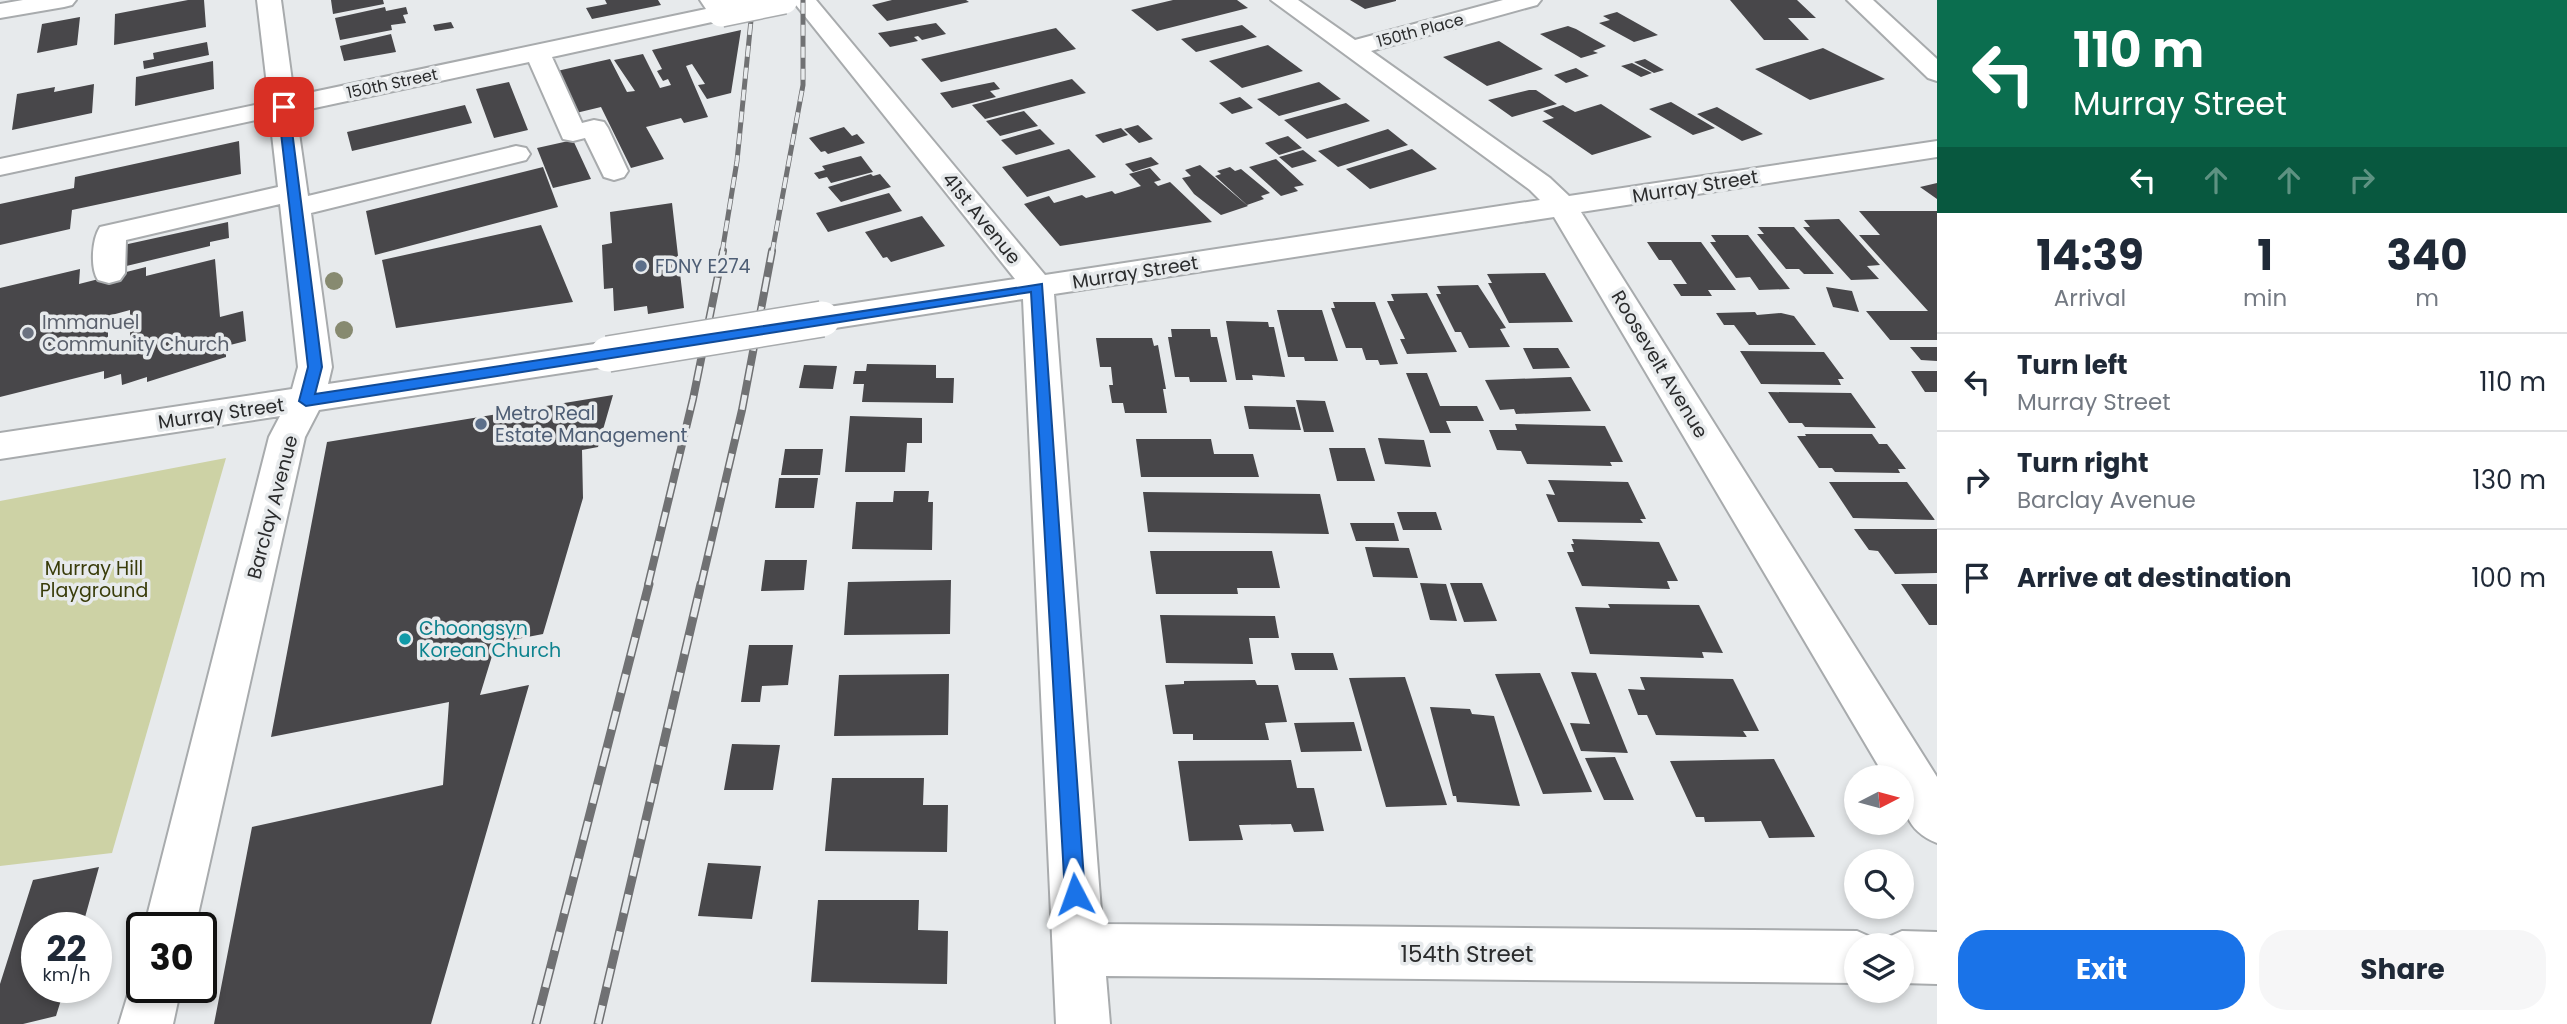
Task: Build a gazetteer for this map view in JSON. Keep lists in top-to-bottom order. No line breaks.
{"streets":{"street":["150th Place","150th Street","Murray Street","41st Avenue","Roosevelt Avenue","Barclay Avenue","154th Street"]},"crossings":[["150th Place","Roosevelt Avenue"],["150th Street","Barclay Avenue"],["Murray Street","41st Avenue"],["Murray Street","Roosevelt Avenue"],["Murray Street","Barclay Avenue"]],"parks":["Murray Hill Playground"],"places":["FDNY E274","Immanuel Community Church","Metro Real Estate Management","Choongsyn Korean Church"],"north":"right","page":{"turn":["110 m","Murray Street"],"eta":["14:39","Arrival","1","min","340","m"],"list":[{"name":"Turn left","note":"Murray Street","value":"110 m"},{"name":"Turn right","note":"Barclay Avenue","value":"130 m"},{"name":"Arrive at destination","value":"100 m"}],"speed":"22 km/h","limit":"30","buttons":["Exit","Share"]}}
